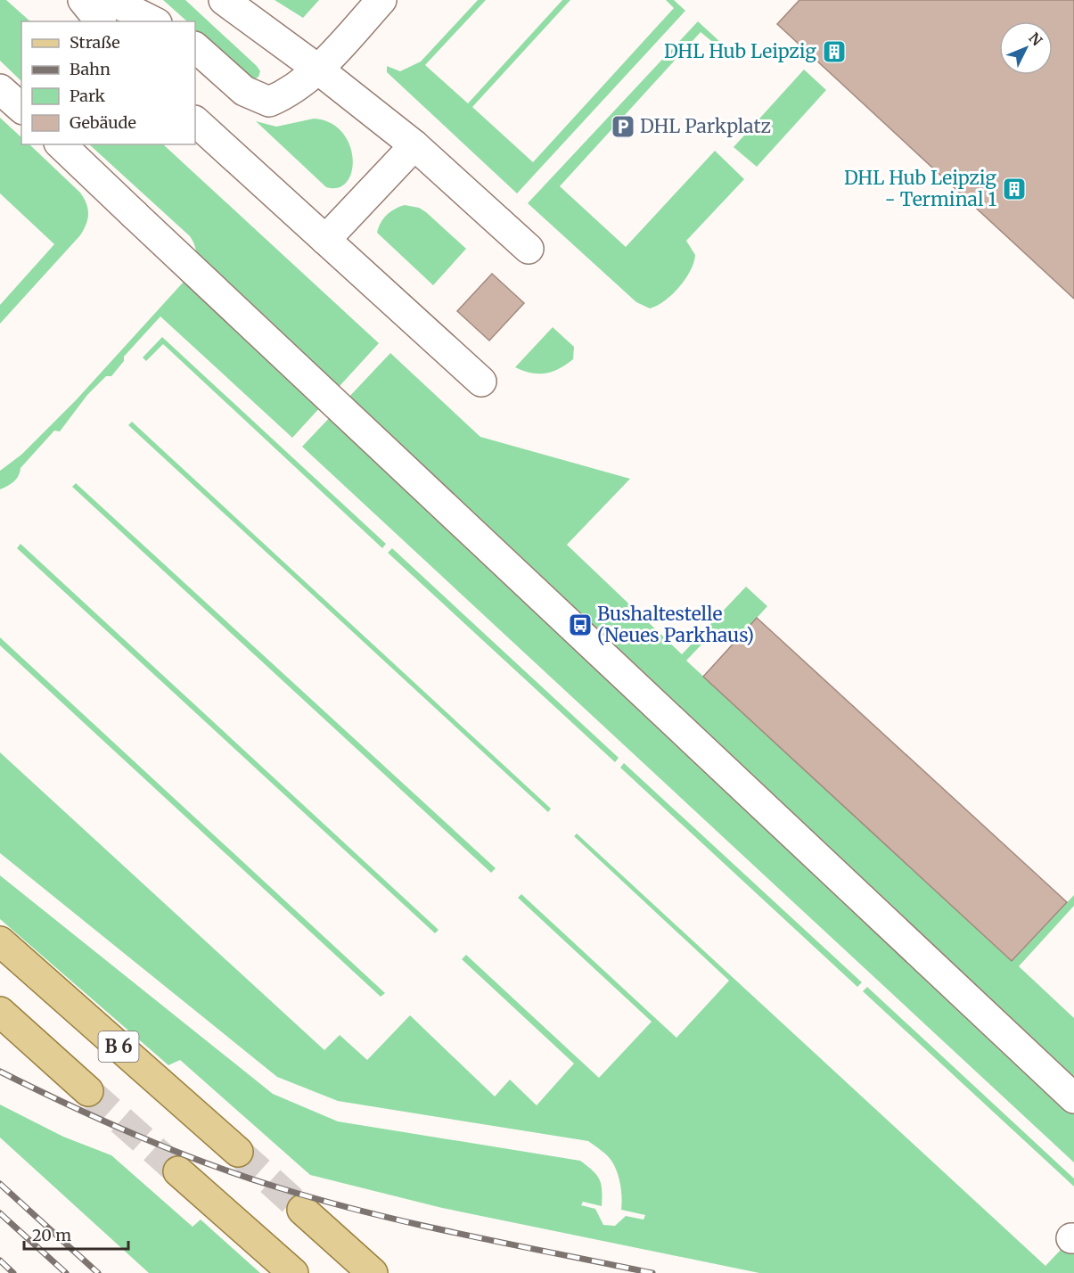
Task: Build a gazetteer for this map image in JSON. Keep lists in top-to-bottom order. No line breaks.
{"streets":{"main road":["B 6"]},"places":{"building":["DHL Hub Leipzig","DHL Hub Leipzig - Terminal 1"],"parking":["DHL Parkplatz"],"bus stop":["Bushaltestelle (Neues Parkhaus)"]},"legend":["Straße","Bahn","Park","Gebäude"],"scale_bar":"20 m","north":"top right"}
